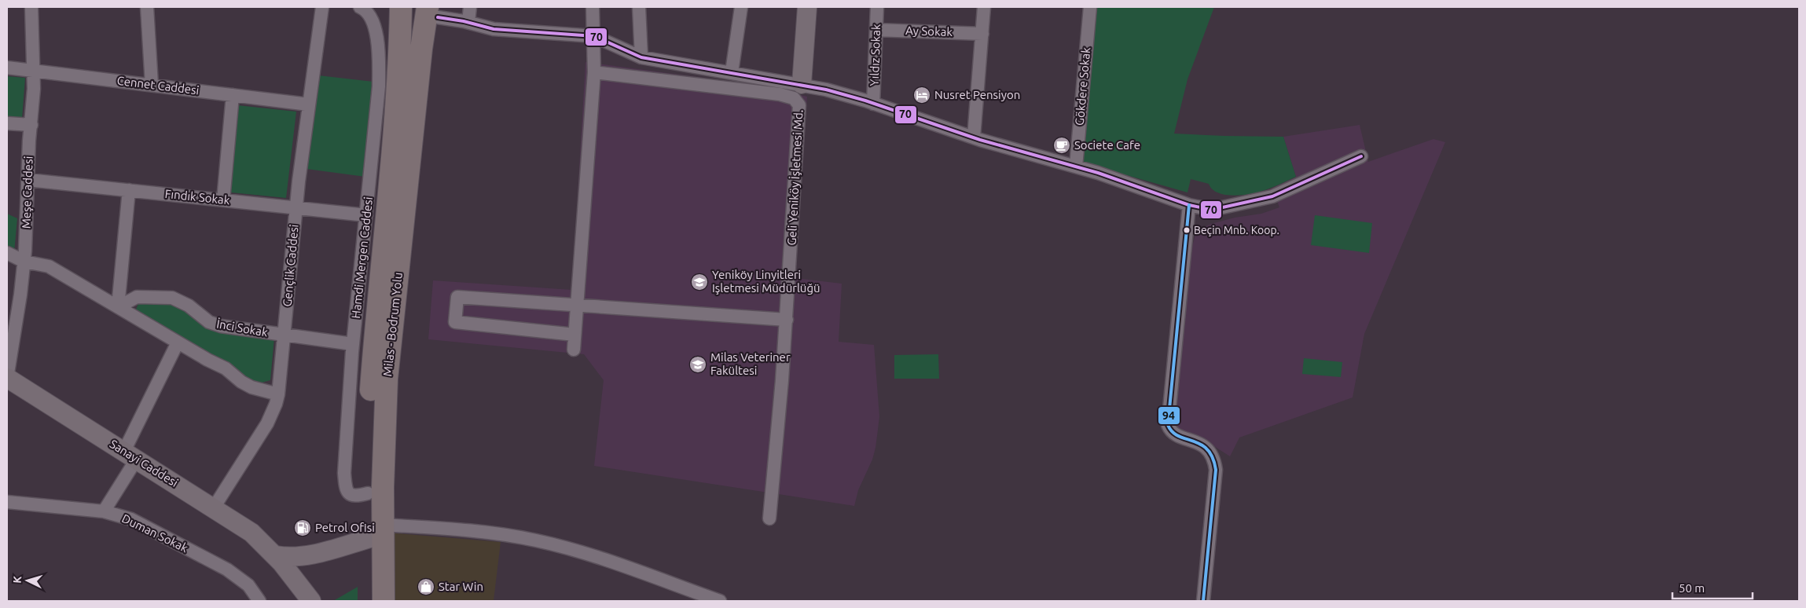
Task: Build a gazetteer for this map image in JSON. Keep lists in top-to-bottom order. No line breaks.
{"streets":{"highway":["Milas - Bodrum Yolu"],"street":["Ay Sokak","Yıldız Sokak","Cennet Caddesi","Gökdere Sokak","Geli Yeniköy İşletmesi Md.","Meşe Caddesi","Fındık Sokak","Hamdi Mergen Caddesi","Gençlik Caddesi","İnci Sokak","Sanayi Caddesi","Duman Sokak"]},"crossings":[["Ay Sokak","Yıldız Sokak"],["Cennet Caddesi","Meşe Caddesi"],["Cennet Caddesi","Gençlik Caddesi"],["Meşe Caddesi","Fındık Sokak"],["Meşe Caddesi","Sanayi Caddesi"],["Fındık Sokak","Hamdi Mergen Caddesi"],["Fındık Sokak","Gençlik Caddesi"],["Hamdi Mergen Caddesi","Milas - Bodrum Yolu"],["Hamdi Mergen Caddesi","İnci Sokak"],["Gençlik Caddesi","İnci Sokak"],["Gençlik Caddesi","Sanayi Caddesi"]],"places":{"hotel":["Nusret Pensiyon"],"cafe":["Societe Cafe"],"other":["Beçin Mnb. Koop."],"school or university":["Yeniköy Linyitleri Işletmesi Müdürlüğü","Milas Veteriner Fakültesi"],"fuel station":["Petrol Ofisi"],"shop":["Star Win"]},"lines":["transit line 70","transit line 94"],"scale_bar":"50 m","north":"left"}
